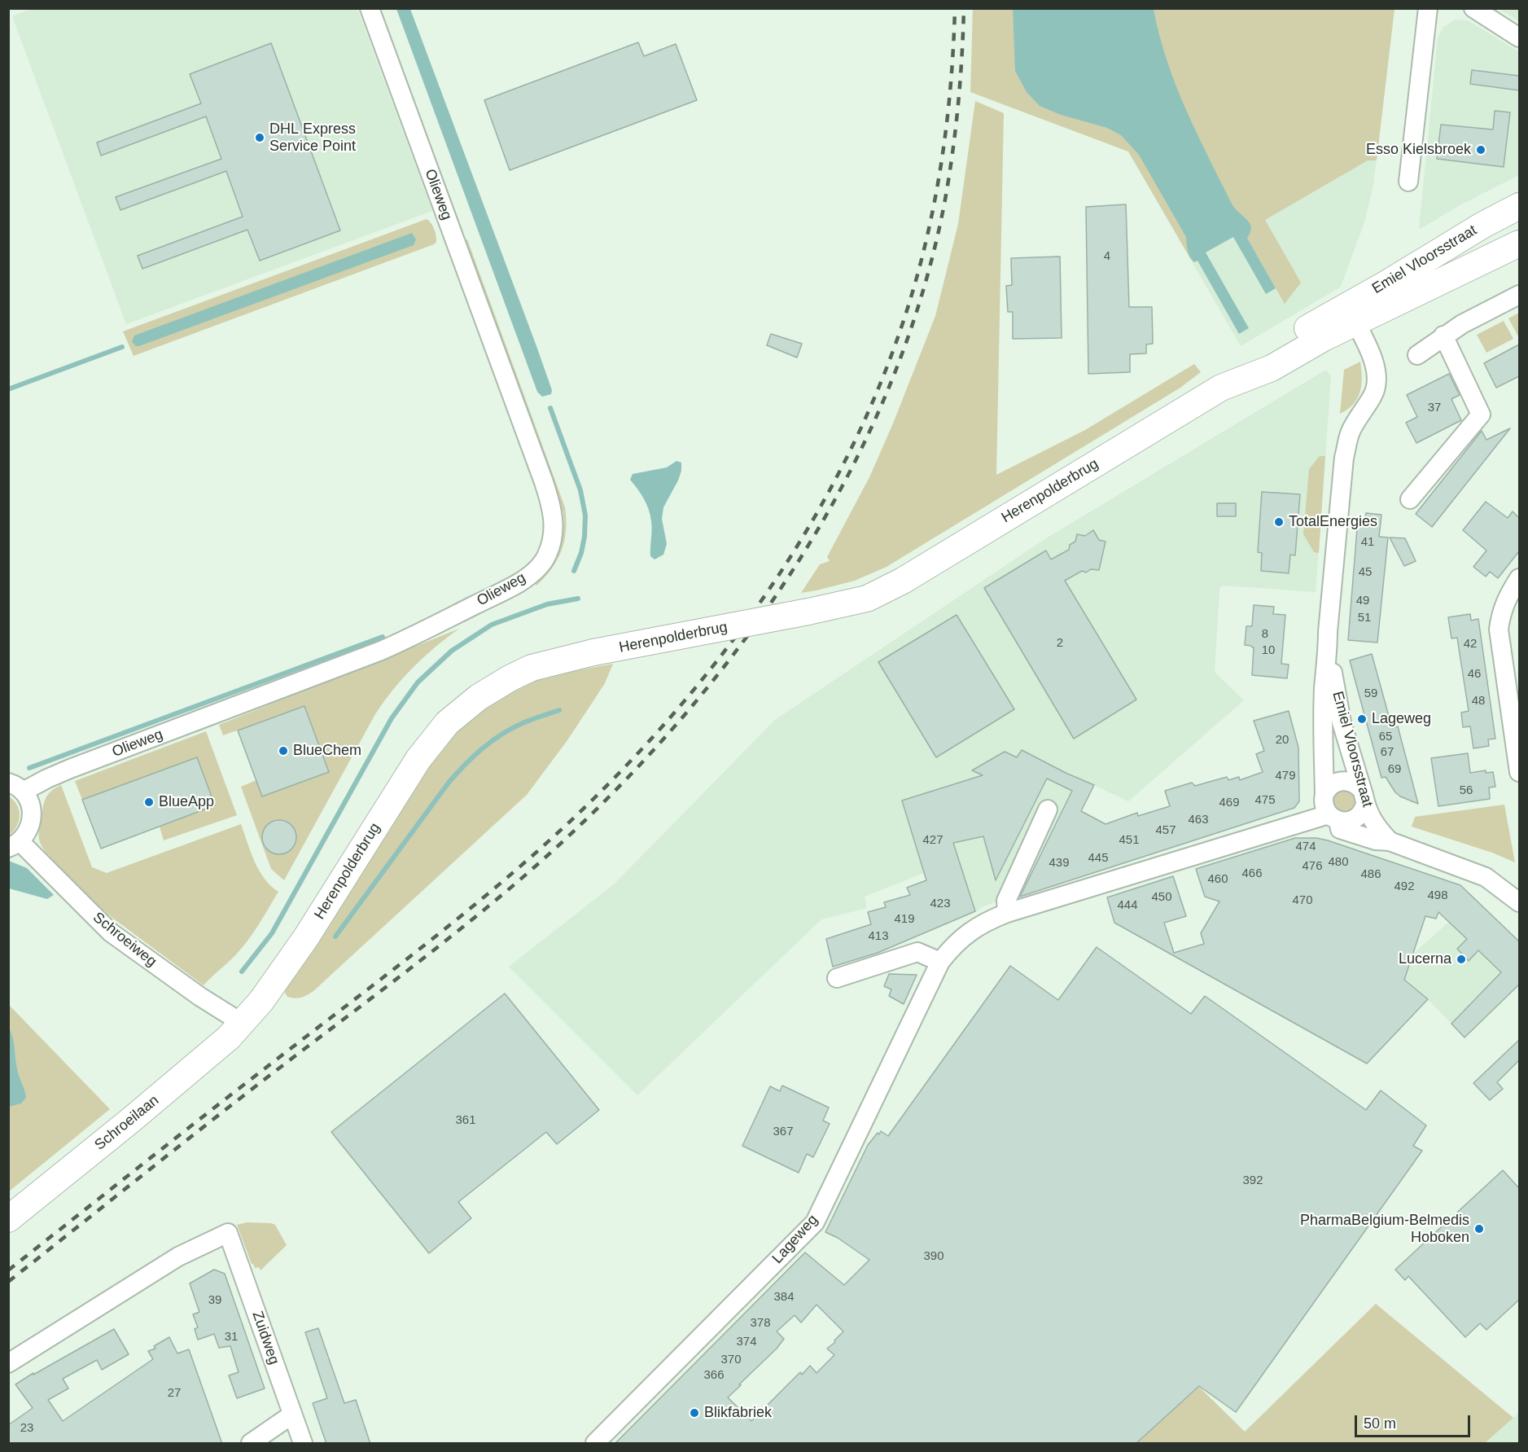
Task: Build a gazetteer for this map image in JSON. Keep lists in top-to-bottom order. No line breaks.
{"streets":{"street":["Olieweg","Emiel Vloorsstraat","Herenpolderbrug","Schroeiweg","Schroeilaan","Lageweg","Zuidweg"]},"crossings":[["Emiel Vloorsstraat","Herenpolderbrug"],["Emiel Vloorsstraat","Lageweg"],["Herenpolderbrug","Schroeiweg"],["Herenpolderbrug","Schroeilaan"],["Schroeiweg","Schroeilaan"]],"places":["DHL Express Service Point","Esso Kielsbroek","TotalEnergies","Lageweg","BlueChem","BlueApp","Lucerna","PharmaBelgium-Belmedis Hoboken","Blikfabriek"],"house_numbers":["4","37","41","45","49","51","8","2","42","10","46","59","48","65","20","67","69","479","56","475","469","463","457","427","451","474","445","480","439","476","466","486","460","492","498","450","470","423","444","419","413","361","367","392","390","384","39","378","31","374","370","366","27","23"],"scale_bar":"50 m"}
